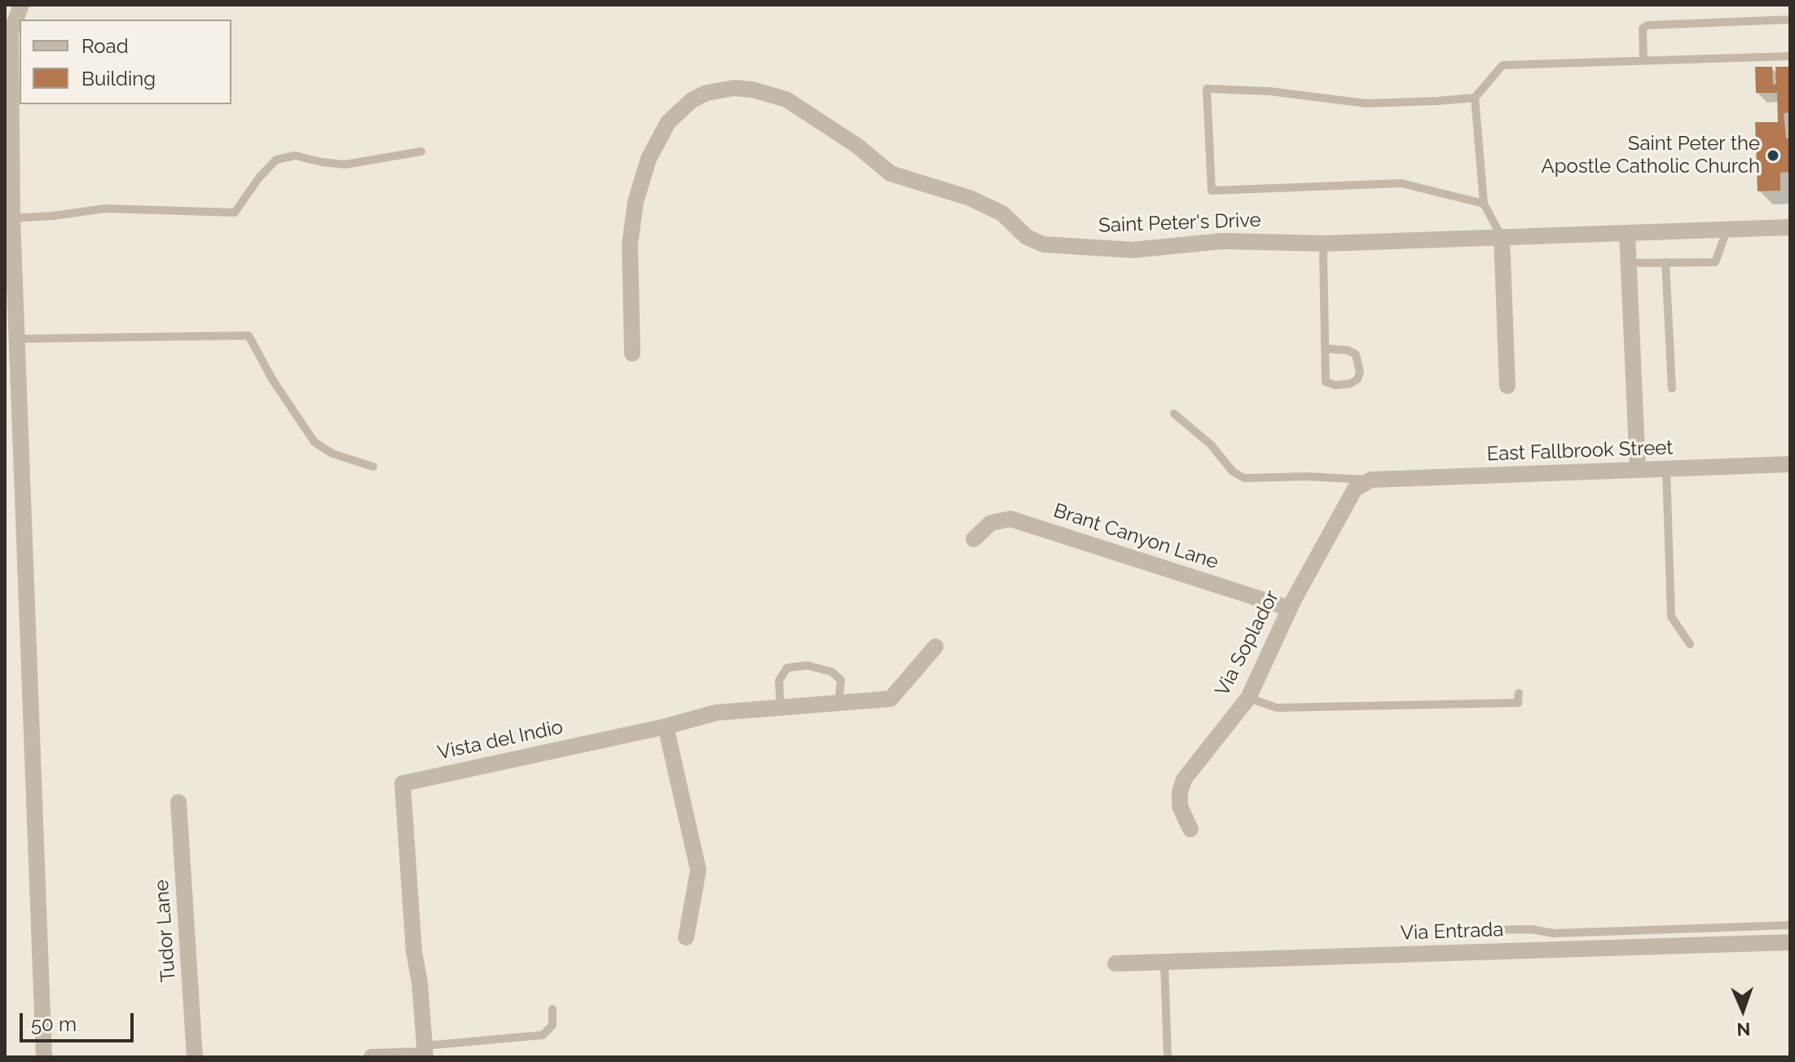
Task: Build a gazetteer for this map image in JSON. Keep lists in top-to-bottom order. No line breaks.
{"streets":{"street":["Saint Peter's Drive","East Fallbrook Street","Brant Canyon Lane","Via Soplador","Vista del Indio","Tudor Lane","Via Entrada"]},"crossings":[["East Fallbrook Street","Via Soplador"],["Brant Canyon Lane","Via Soplador"]],"places":["Saint Peter the Apostle Catholic Church"],"legend":["Road","Building"],"scale_bar":"50 m","north":"bottom"}
